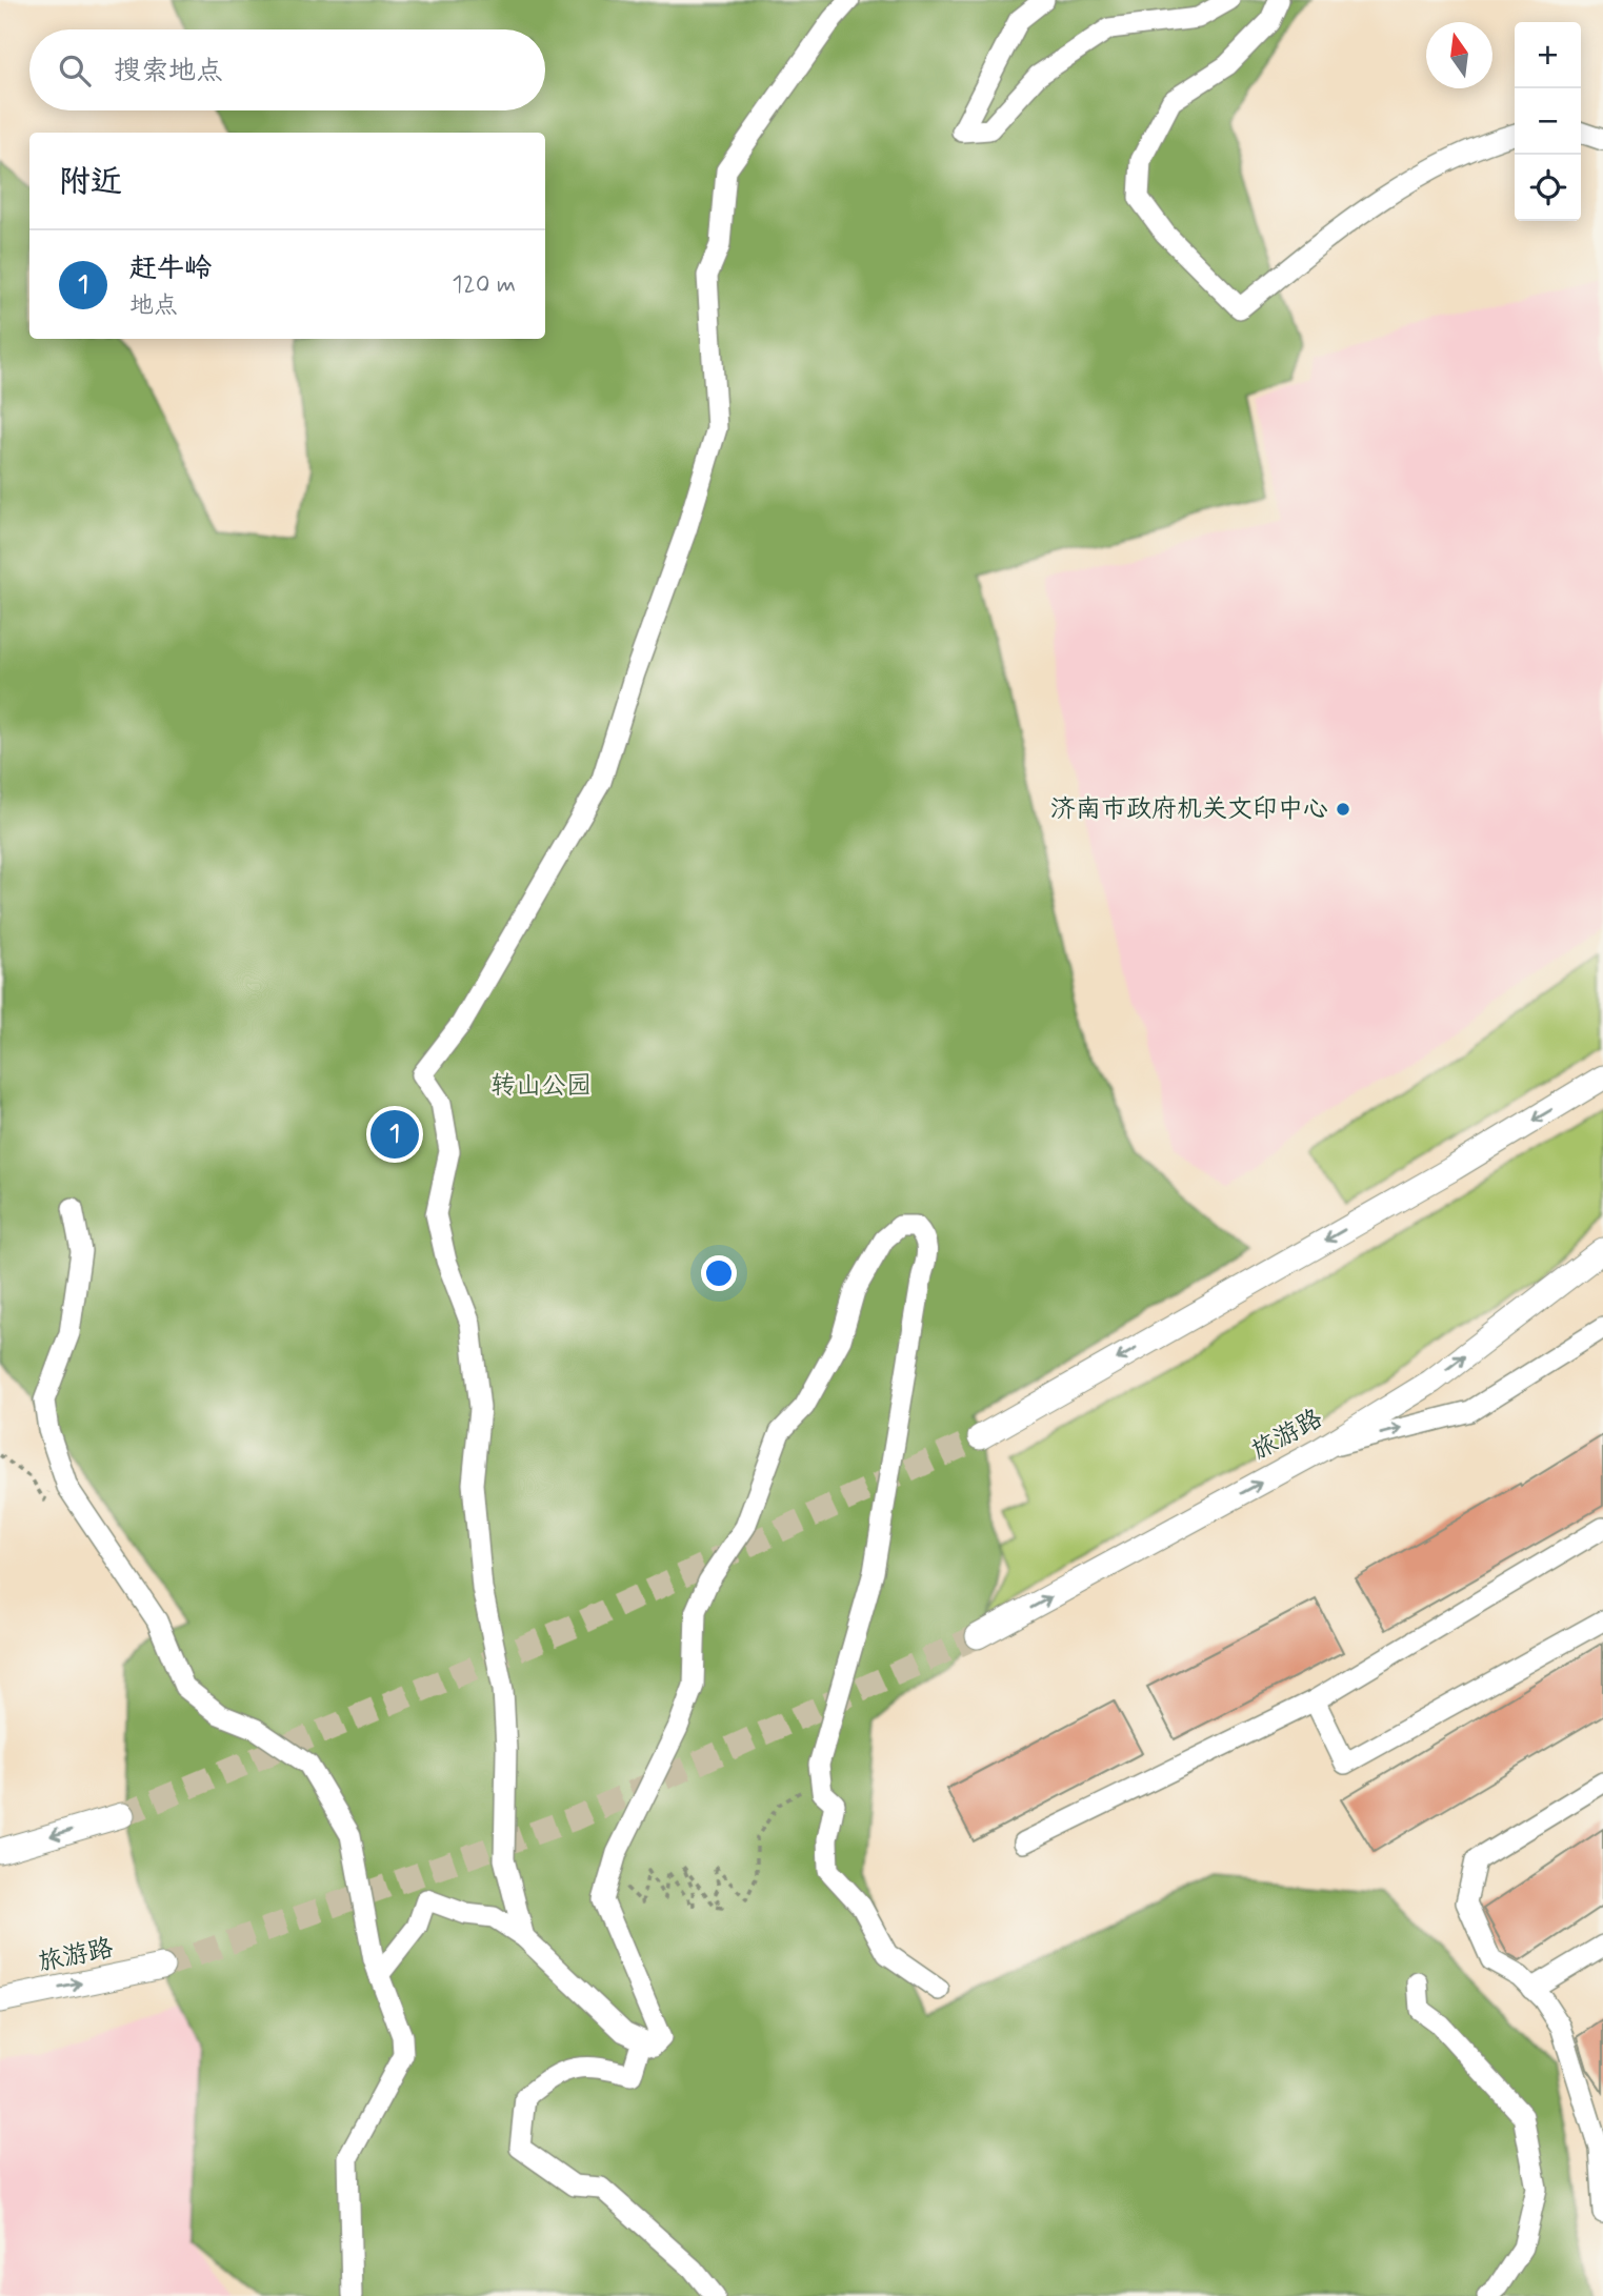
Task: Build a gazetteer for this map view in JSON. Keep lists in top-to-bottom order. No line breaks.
{"streets":{"main road":["旅游路"]},"parks":["转山公园"],"places":["济南市政府机关文印中心"],"north":"top","page":{"map_buttons":["+","−"],"search":"搜索地点","heading":"附近","list":[{"mark":"1","name":"赶牛岭","note":"地点","value":"120 m"}],"pins":"1"}}
